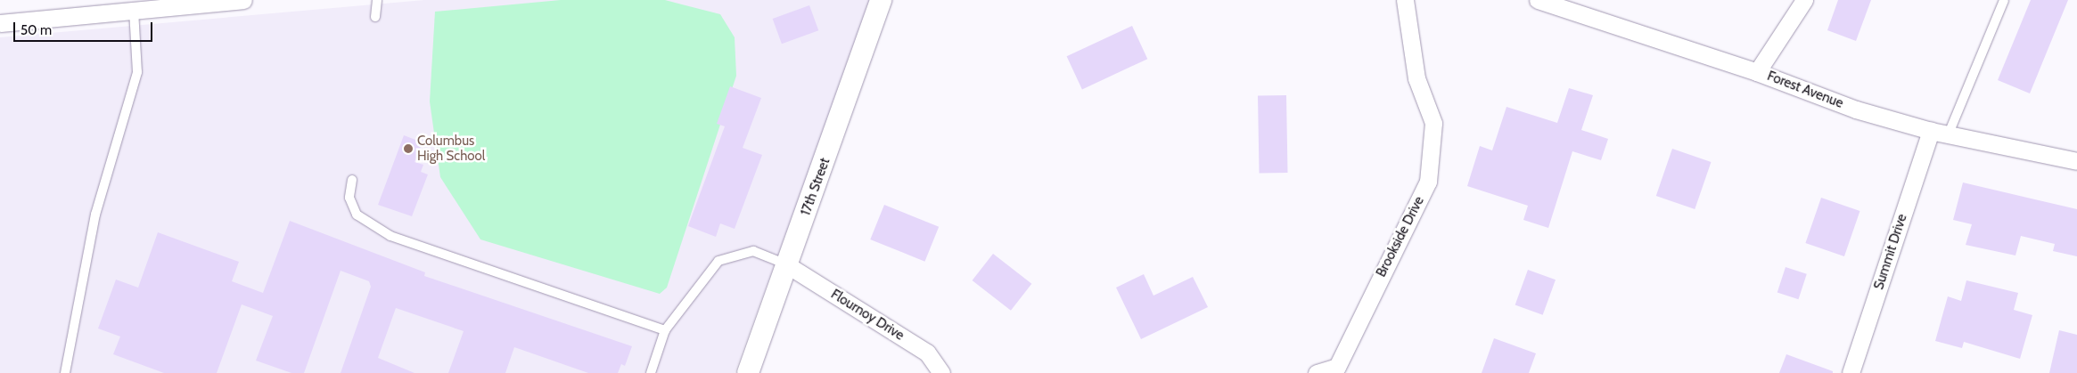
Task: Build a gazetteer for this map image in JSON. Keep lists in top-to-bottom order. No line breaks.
{"streets":{"street":["Forest Avenue","17th Street","Brookside Drive","Summit Drive","Flournoy Drive"]},"crossings":[["Forest Avenue","Summit Drive"],["17th Street","Flournoy Drive"]],"places":["Columbus High School"],"scale_bar":"50 m"}
